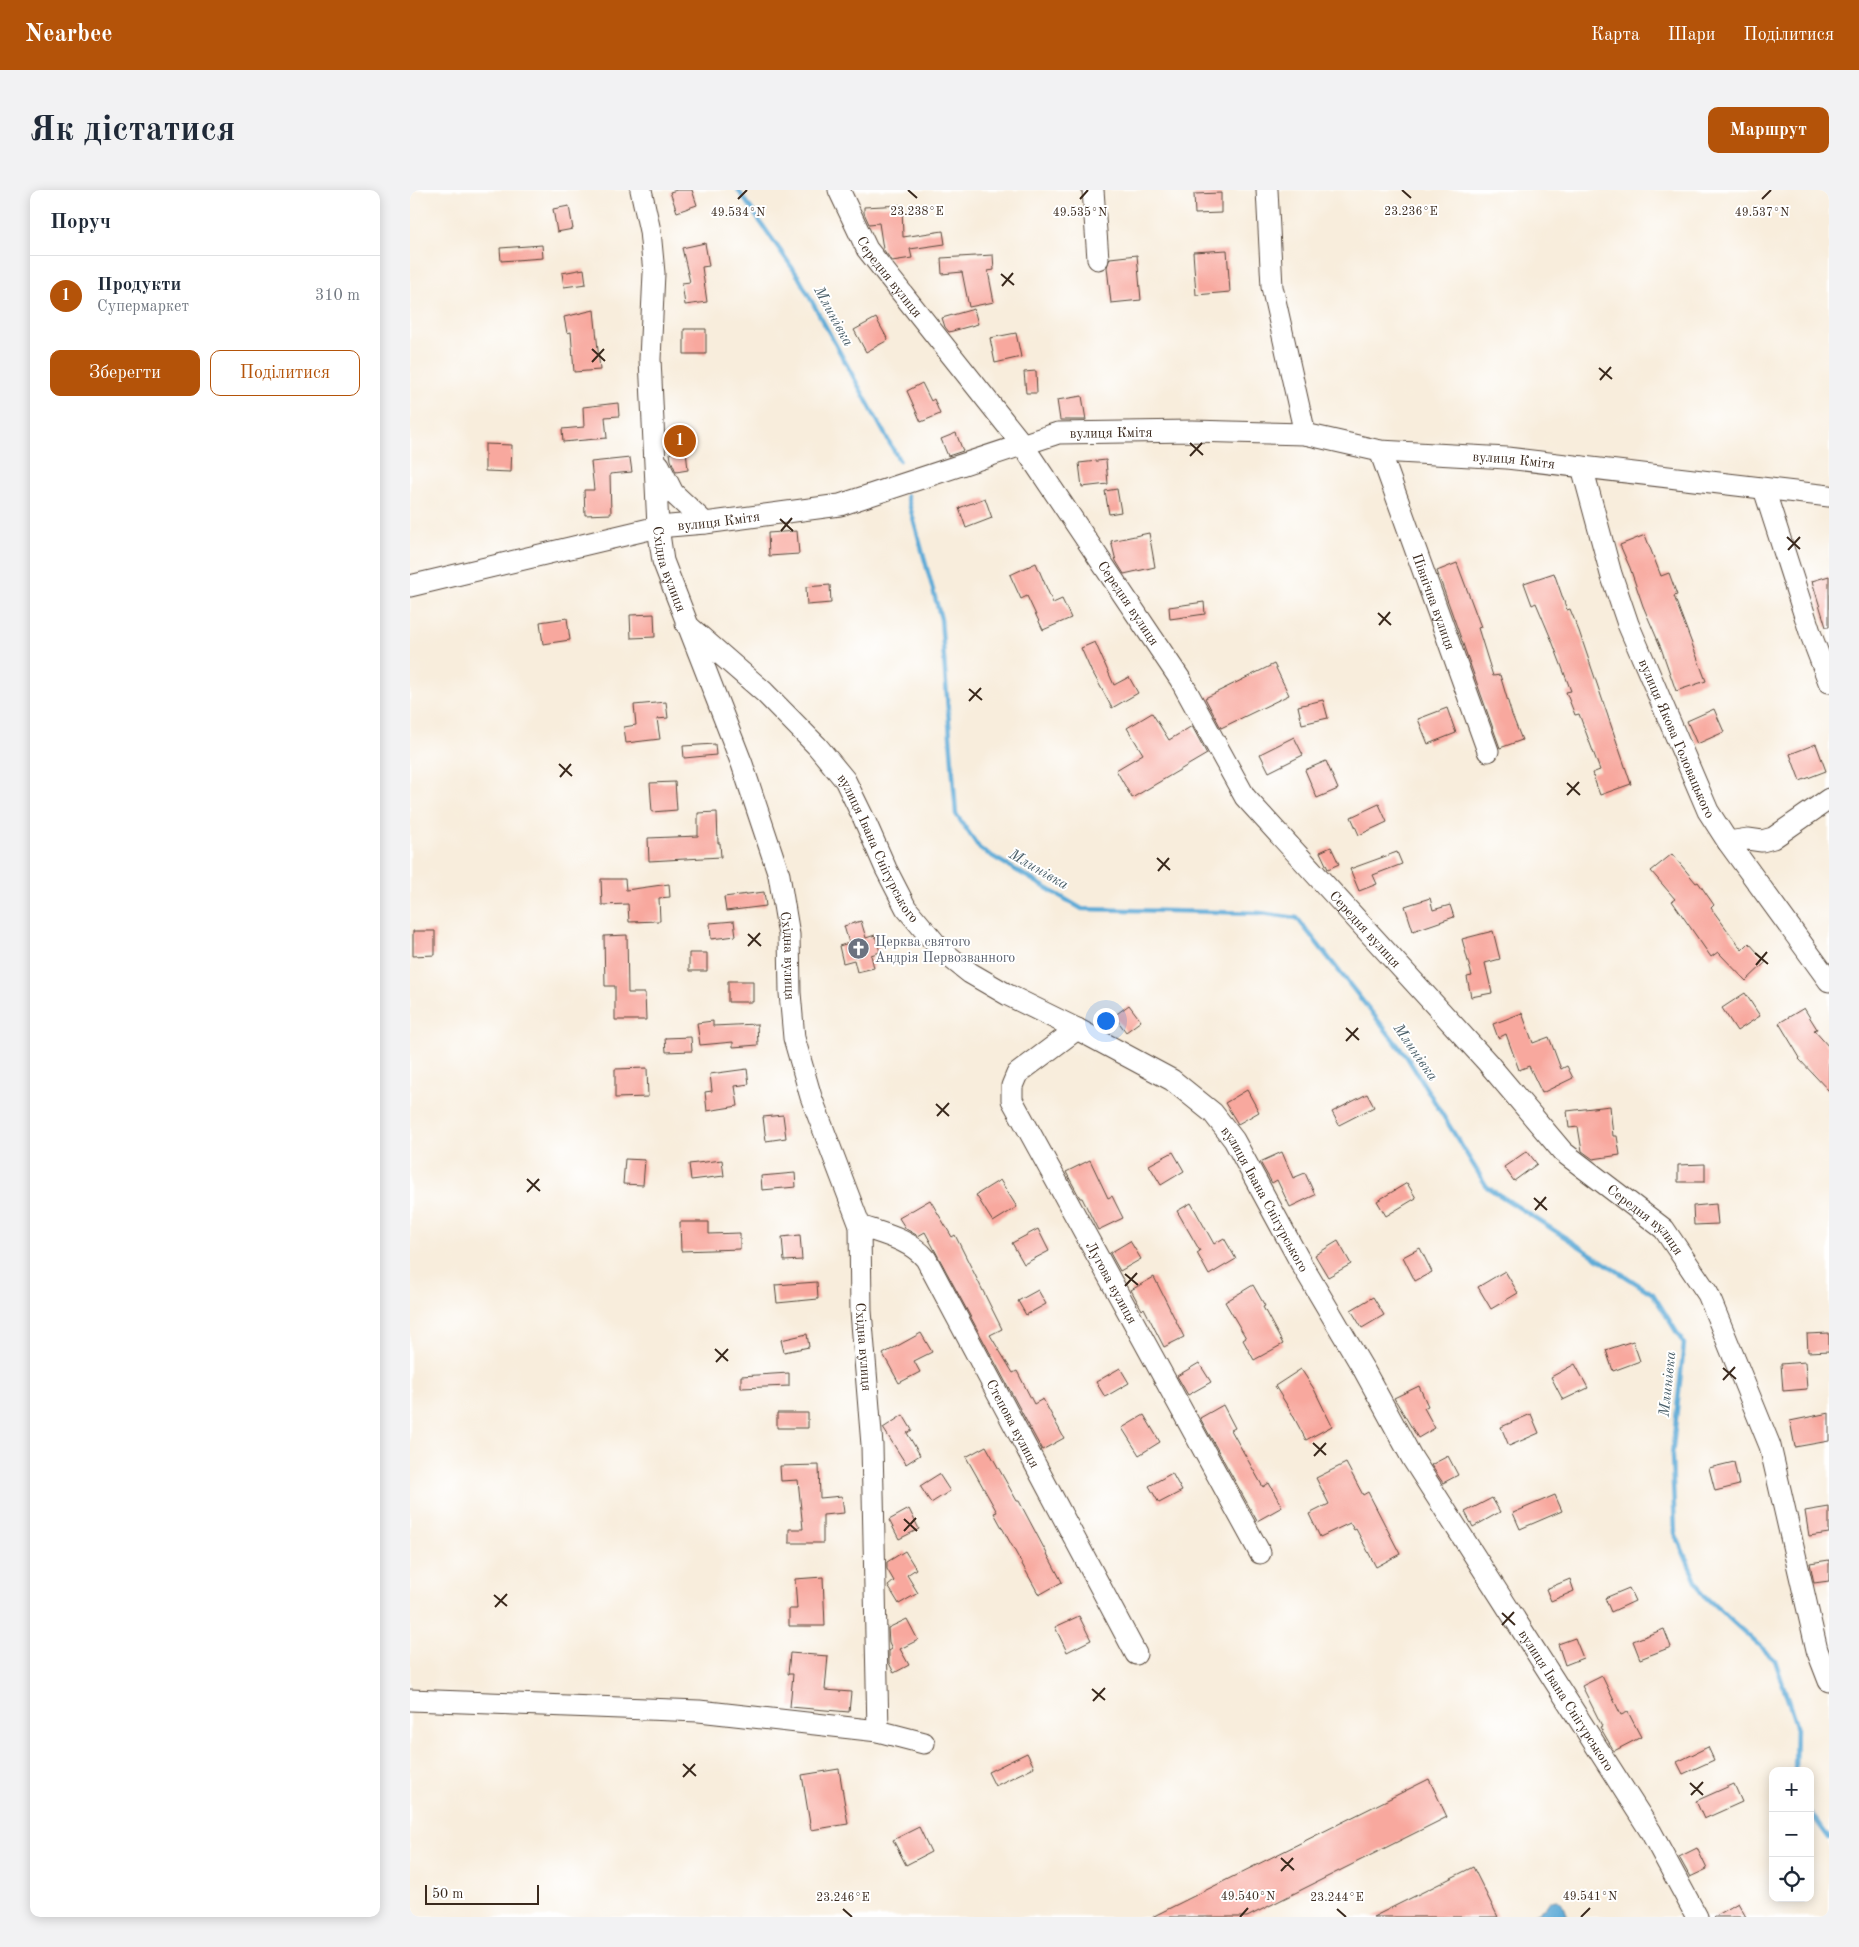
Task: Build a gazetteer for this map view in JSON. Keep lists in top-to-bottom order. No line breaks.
{"streets":{"street":["Середня вулиця","вулиця Кмітя","Східна вулиця","Північна вулиця","вулиця Якова Головацького","вулиця Івана Снігурського","Лугова вулиця","Степова вулиця"]},"crossings":[["Середня вулиця","вулиця Кмітя"],["вулиця Кмітя","Східна вулиця"],["вулиця Кмітя","Північна вулиця"],["вулиця Кмітя","вулиця Якова Головацького"],["Східна вулиця","вулиця Івана Снігурського"],["Східна вулиця","Степова вулиця"],["вулиця Івана Снігурського","Лугова вулиця"]],"water":["Млинівка"],"places":{"church":["Церква святого Андрія Первозванного"]},"scale_bar":"50 m","page":{"header":"Nearbee","nav":["Карта","Шари","Поділитися"],"buttons":["Маршрут",["Зберегти","Поділитися"]],"title":"Як дістатися","heading":"Поруч","list":[{"mark":"1","name":"Продукти","note":"Супермаркет","value":"310 m"}],"pins":"1","map_buttons":["+","−"],"scale":"50 m"},"coordinates":["23.238°E","23.236°E","49.534°N","49.535°N","49.537°N","49.540°N","49.541°N","23.246°E","23.244°E"]}
